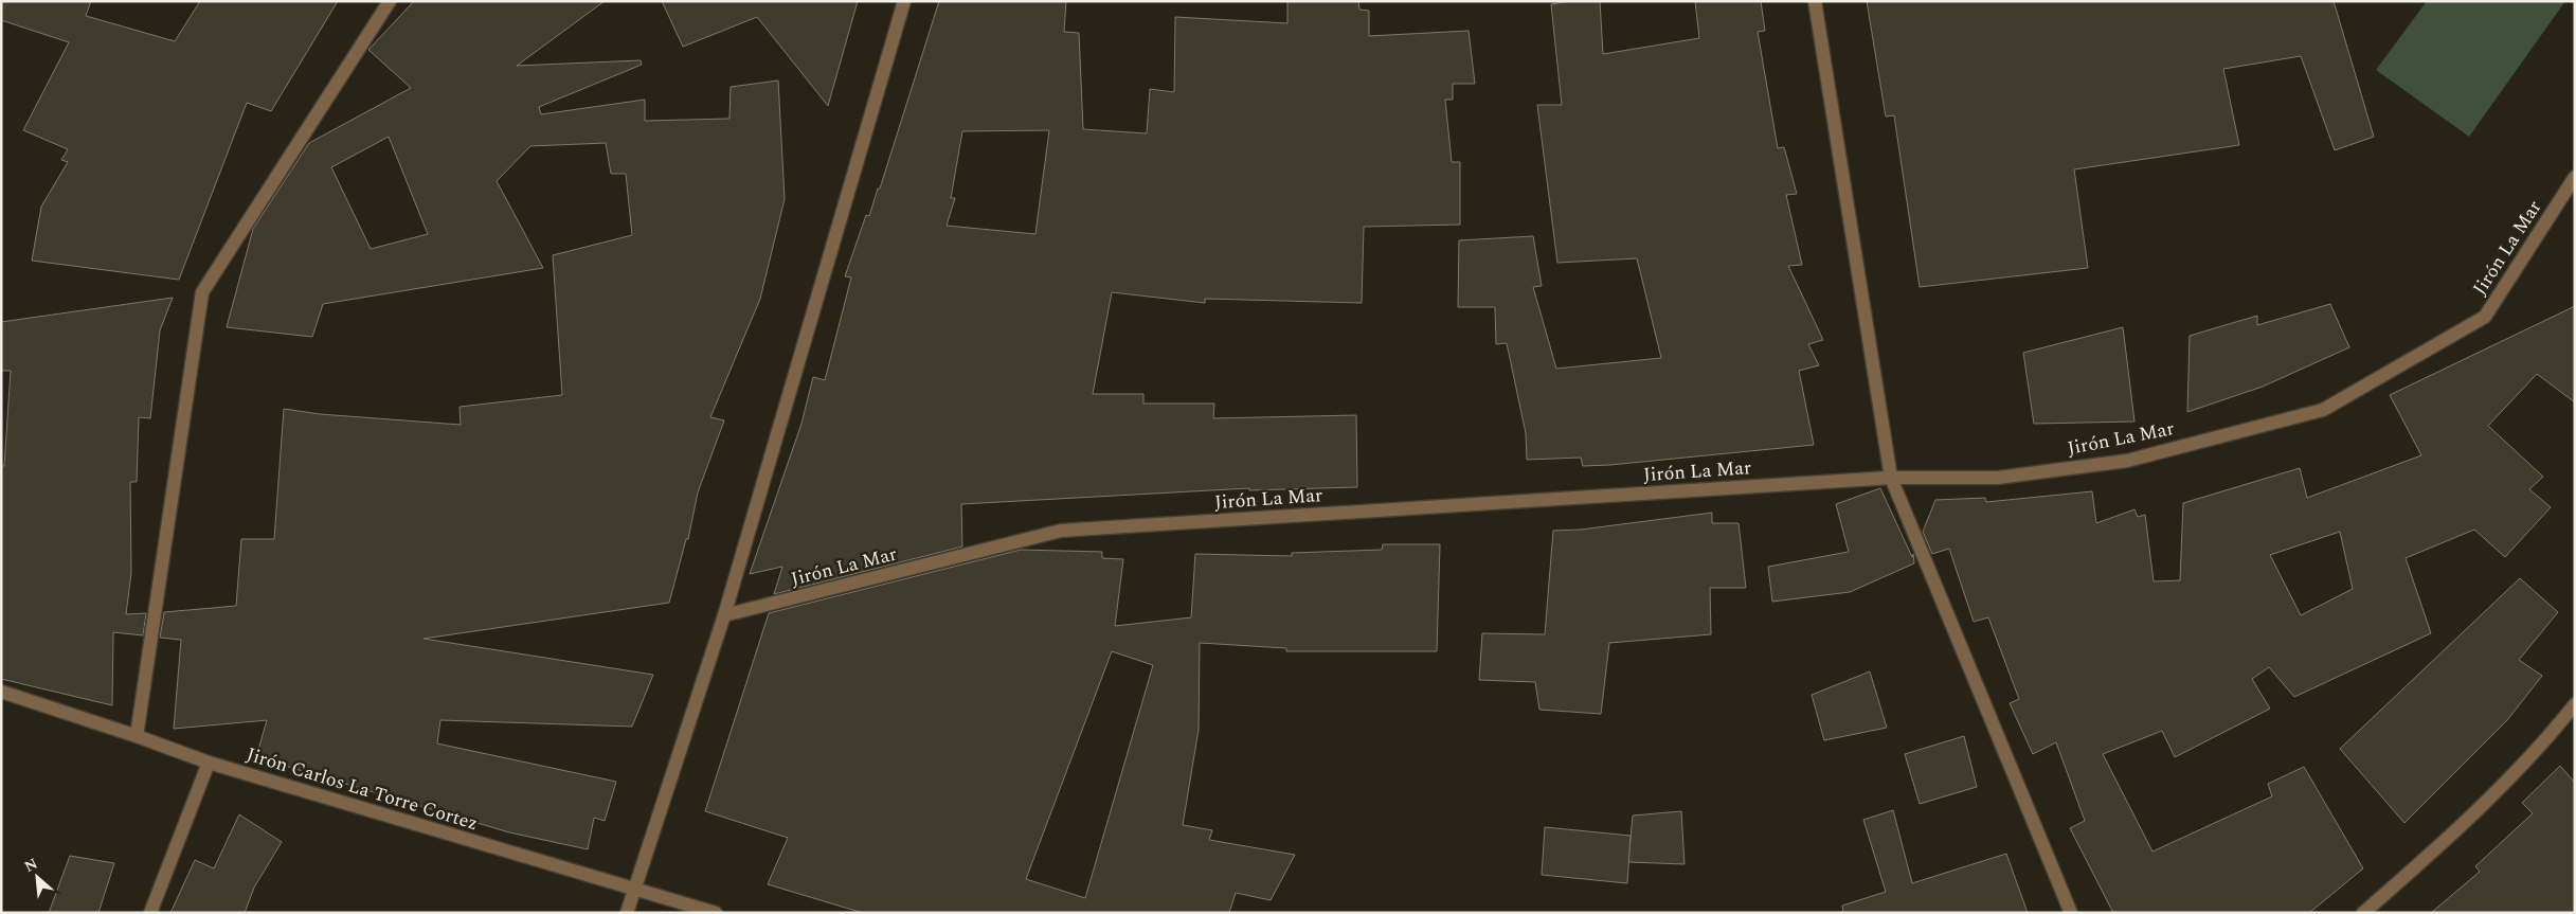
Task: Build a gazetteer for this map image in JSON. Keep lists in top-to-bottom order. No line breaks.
{"streets":{"street":["Jirón La Mar","Jirón Carlos La Torre Cortez"]},"north":"top left"}
